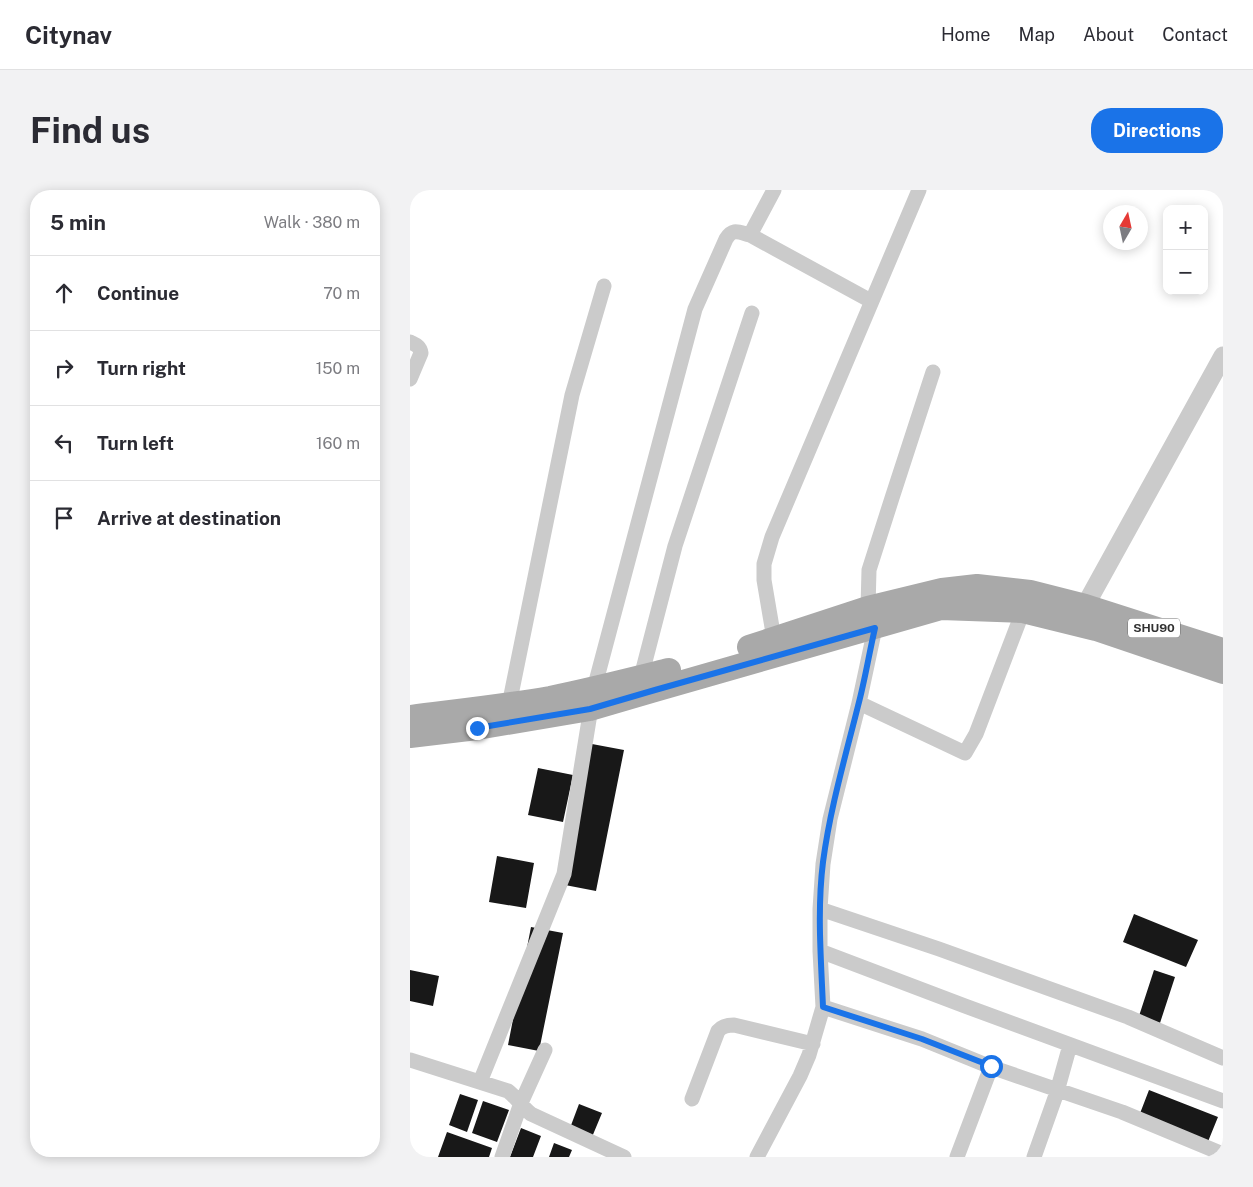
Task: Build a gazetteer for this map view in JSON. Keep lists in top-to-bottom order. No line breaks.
{"streets":{"main road":["SHU90"]},"north":"top","page":{"header":"Citynav","nav":["Home","Map","About","Contact"],"buttons":"Directions","title":"Find us","heading":["5 min","Walk · 380 m"],"map_buttons":["+","−"],"list":[["Continue","70 m"],["Turn right","150 m"],["Turn left","160 m"],"Arrive at destination"]}}
